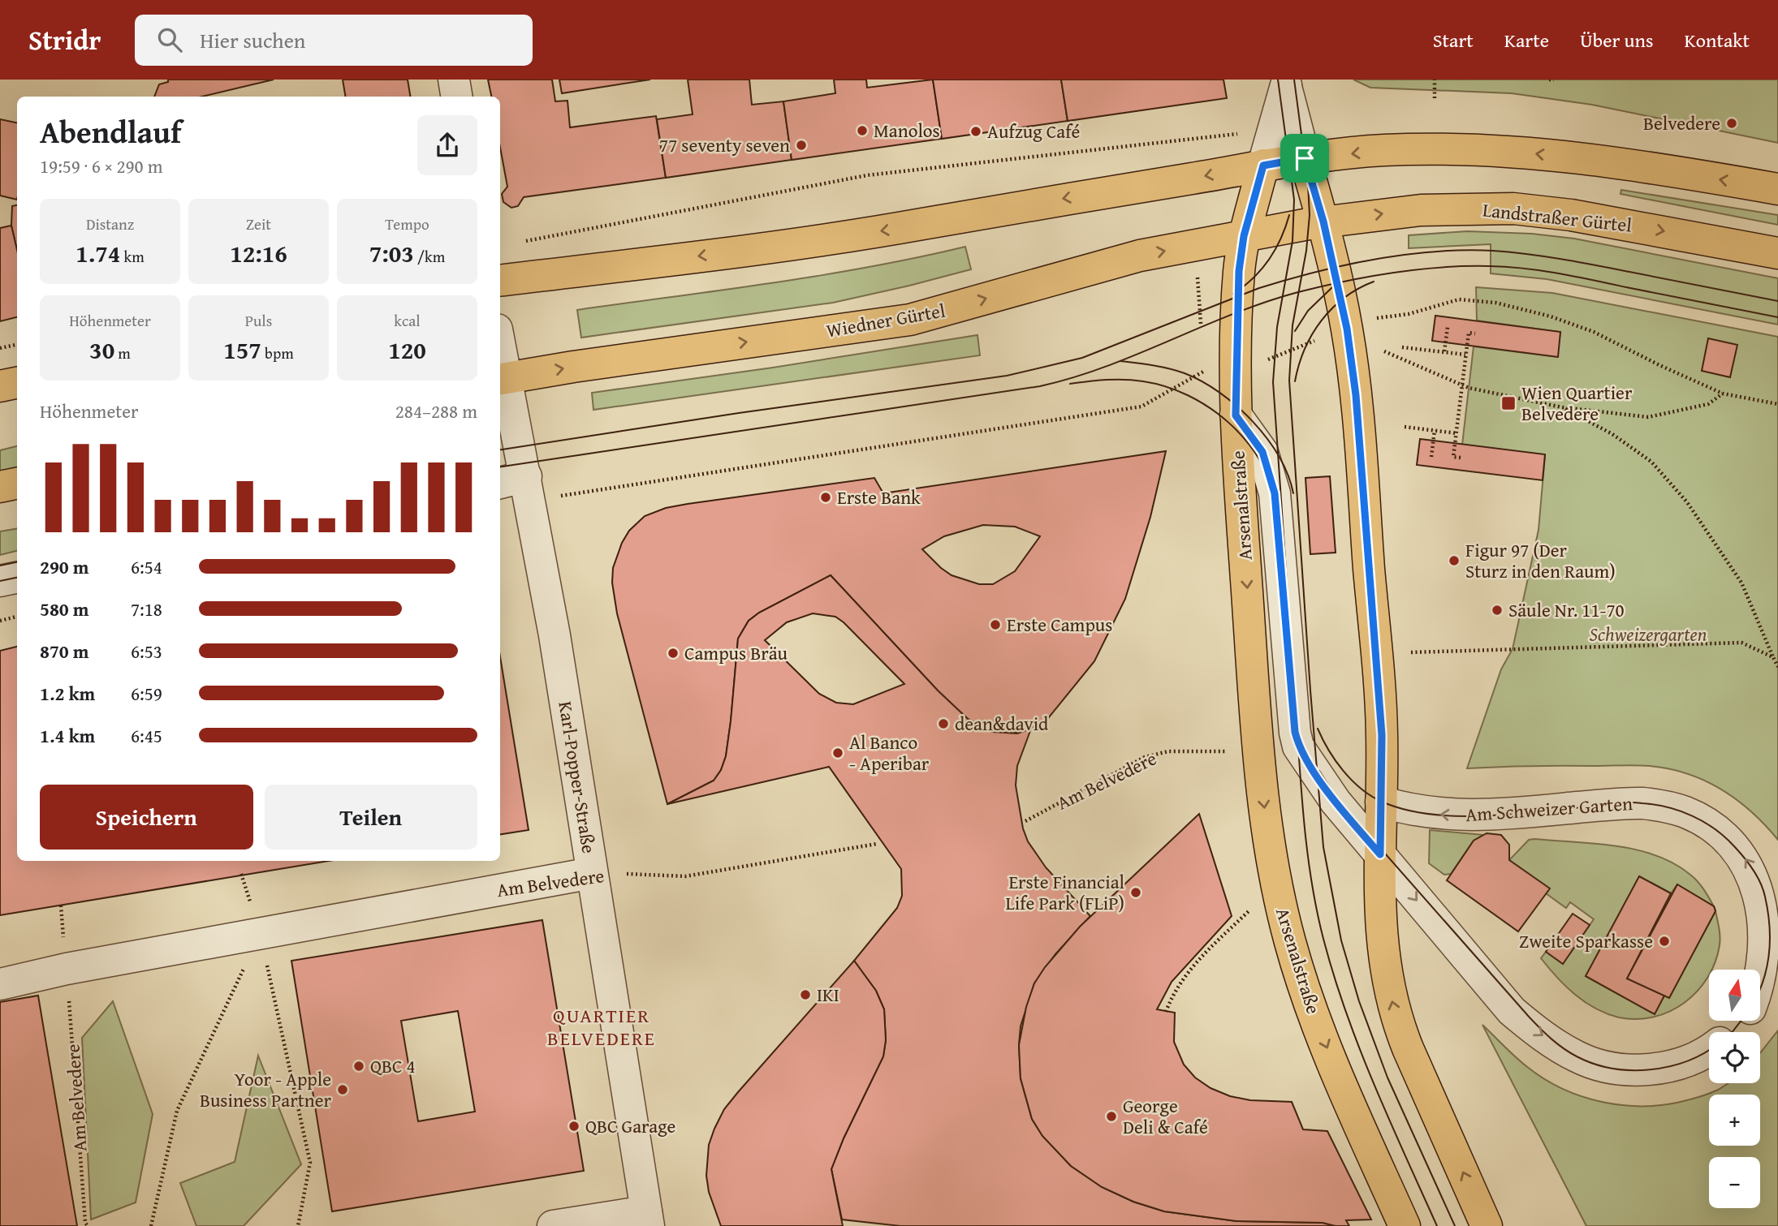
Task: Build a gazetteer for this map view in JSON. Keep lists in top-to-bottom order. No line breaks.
{"streets":{"main road":["Landstraßer Gürtel","Wiedner Gürtel","Arsenalstraße"],"street":["Karl-Popper-Straße","Am Belvedere","Am Schweizer Garten"]},"crossings":[["Landstraßer Gürtel","Wiedner Gürtel"],["Landstraßer Gürtel","Arsenalstraße"],["Wiedner Gürtel","Arsenalstraße"],["Wiedner Gürtel","Karl-Popper-Straße"],["Arsenalstraße","Am Belvedere"],["Arsenalstraße","Am Schweizer Garten"],["Karl-Popper-Straße","Am Belvedere"]],"districts":["QUARTIER BELVEDERE"],"parks":["Schweizergarten"],"places":{"other":["Belvedere","Manolos","Aufzug Café","77 seventy seven","Erste Bank","Figur 97 (Der Sturz in den Raum)","Säule Nr. 11-70","Erste Campus","Campus Bräu","dean&david","Al Banco - Aperibar","Erste Financial Life Park (FLiP)","Zweite Sparkasse","IKI","QBC 4","Yoor - Apple Business Partner","George Deli & Café","QBC Garage"],"transit":["Wien Quartier Belvedere"]},"north":"top","page":{"header":"Stridr","search":"Hier suchen","nav":["Start","Karte","Über uns","Kontakt"],"heading":["Abendlauf","19:59 · 6 × 290 m"],"stats":[["Distanz","1.74 km"],["Zeit","12:16"],["Tempo","7:03 /km"],["Höhenmeter","30 m"],["Puls","157 bpm"],["kcal","120"]],"chart":["Höhenmeter","284–288 m"],"list":[{"name":"290 m","note":"6:54"},{"name":"580 m","note":"7:18"},{"name":"870 m","note":"6:53"},{"name":"1.2 km","note":"6:59"},{"name":"1.4 km","note":"6:45"}],"buttons":["Speichern","Teilen"],"map_buttons":["+","−"]}}
